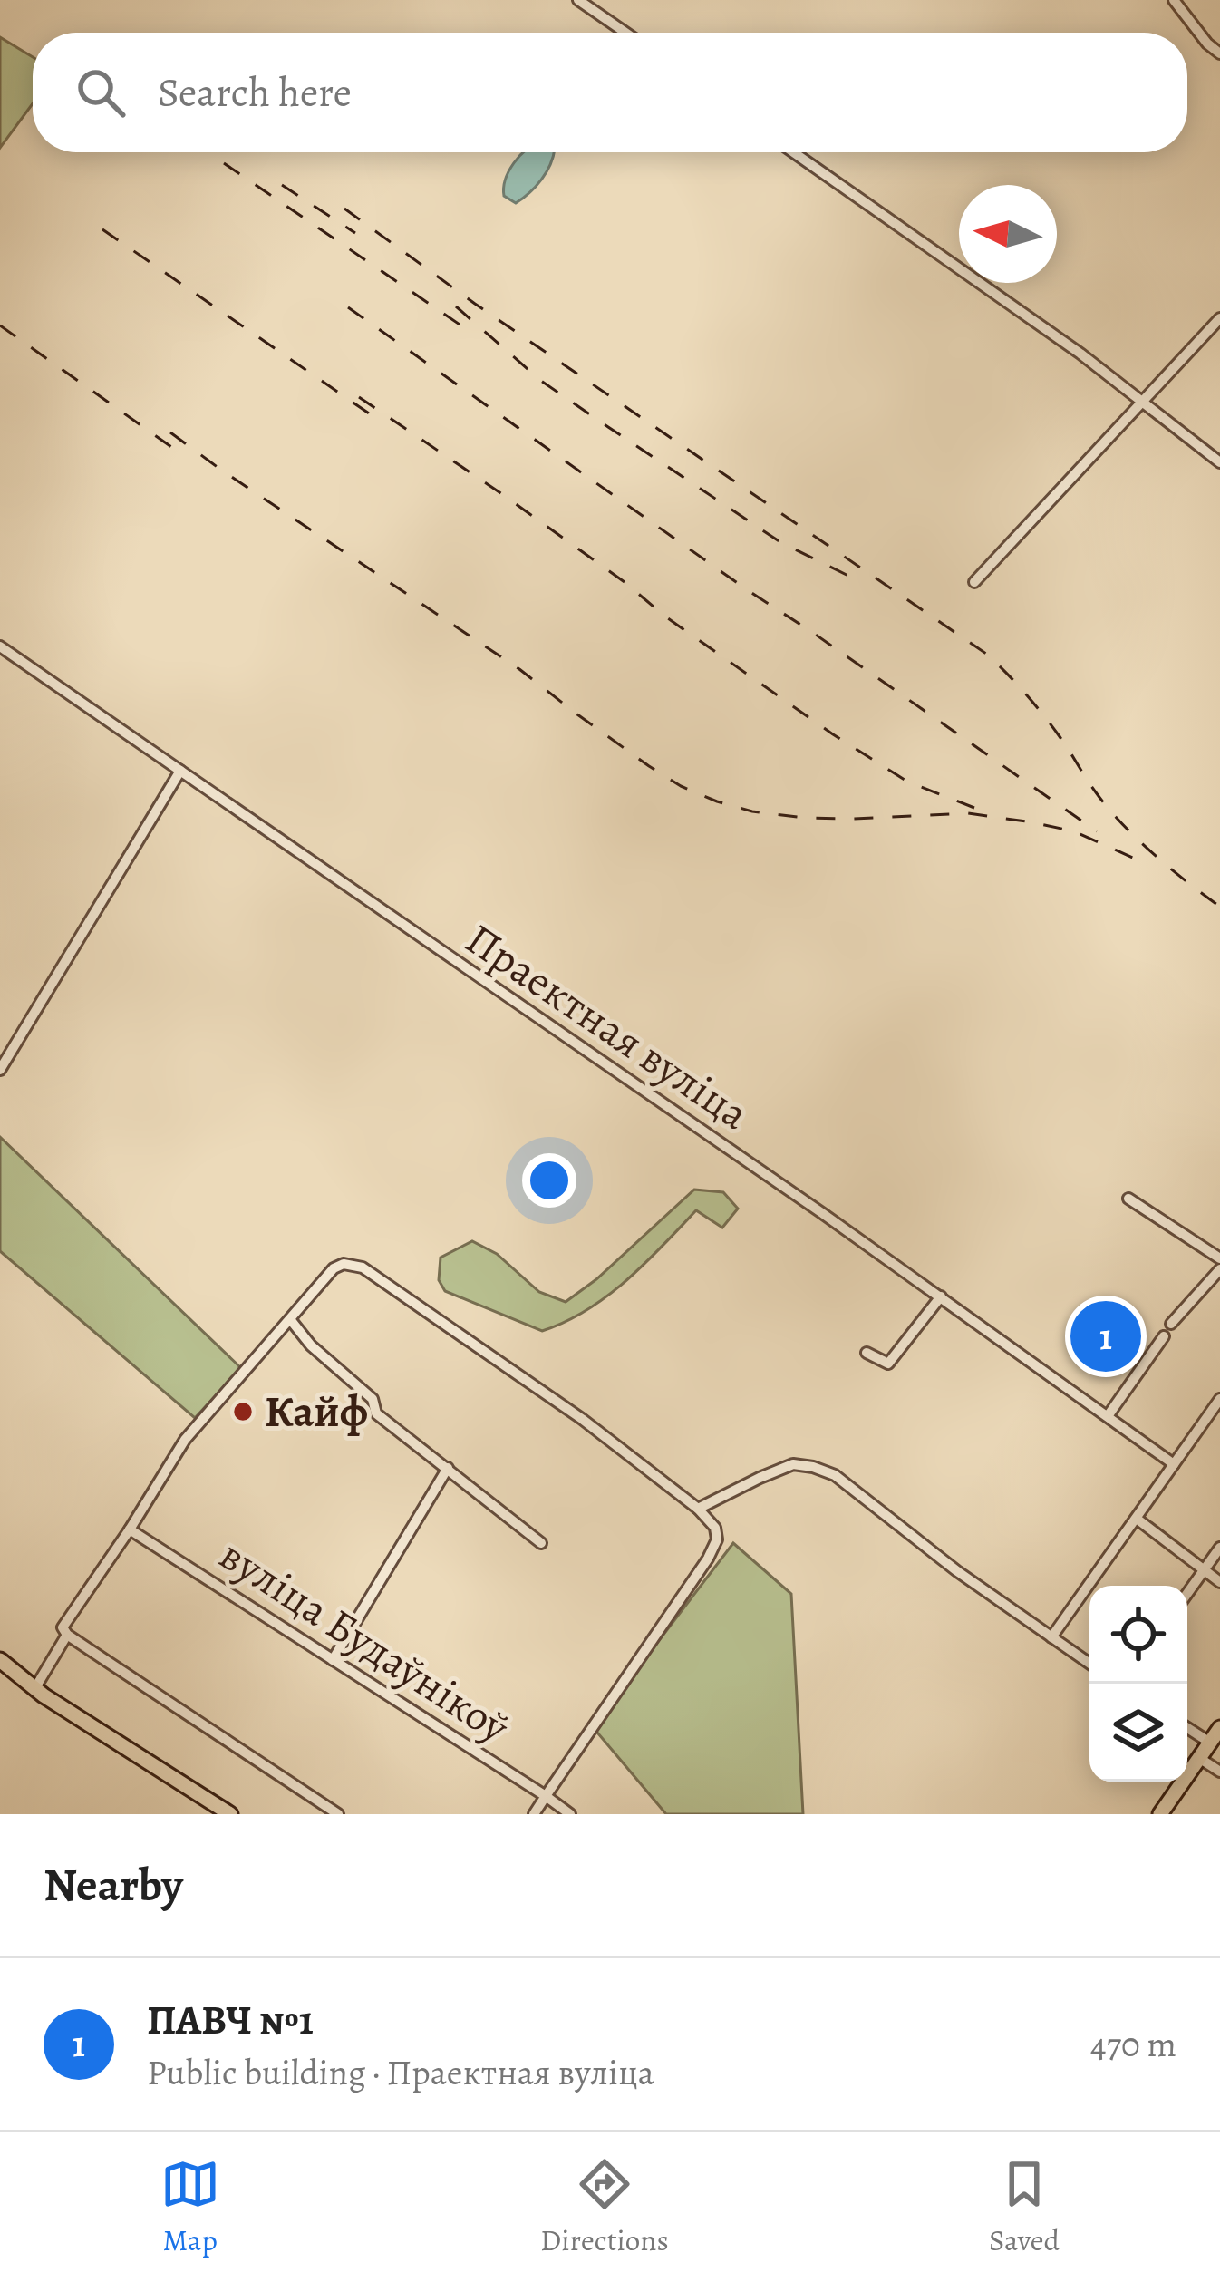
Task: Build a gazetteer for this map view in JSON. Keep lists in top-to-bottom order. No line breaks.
{"streets":{"street":["Праектная вуліца","вуліца Будаўнікоў"]},"places":["Кайф"],"north":"left","page":{"search":"Search here","pins":"1","heading":"Nearby","list":[{"mark":"1","name":"ПАВЧ №1","note":"Public building · Праектная вуліца","value":"470 m"}],"nav":["Map","Directions","Saved"]}}
